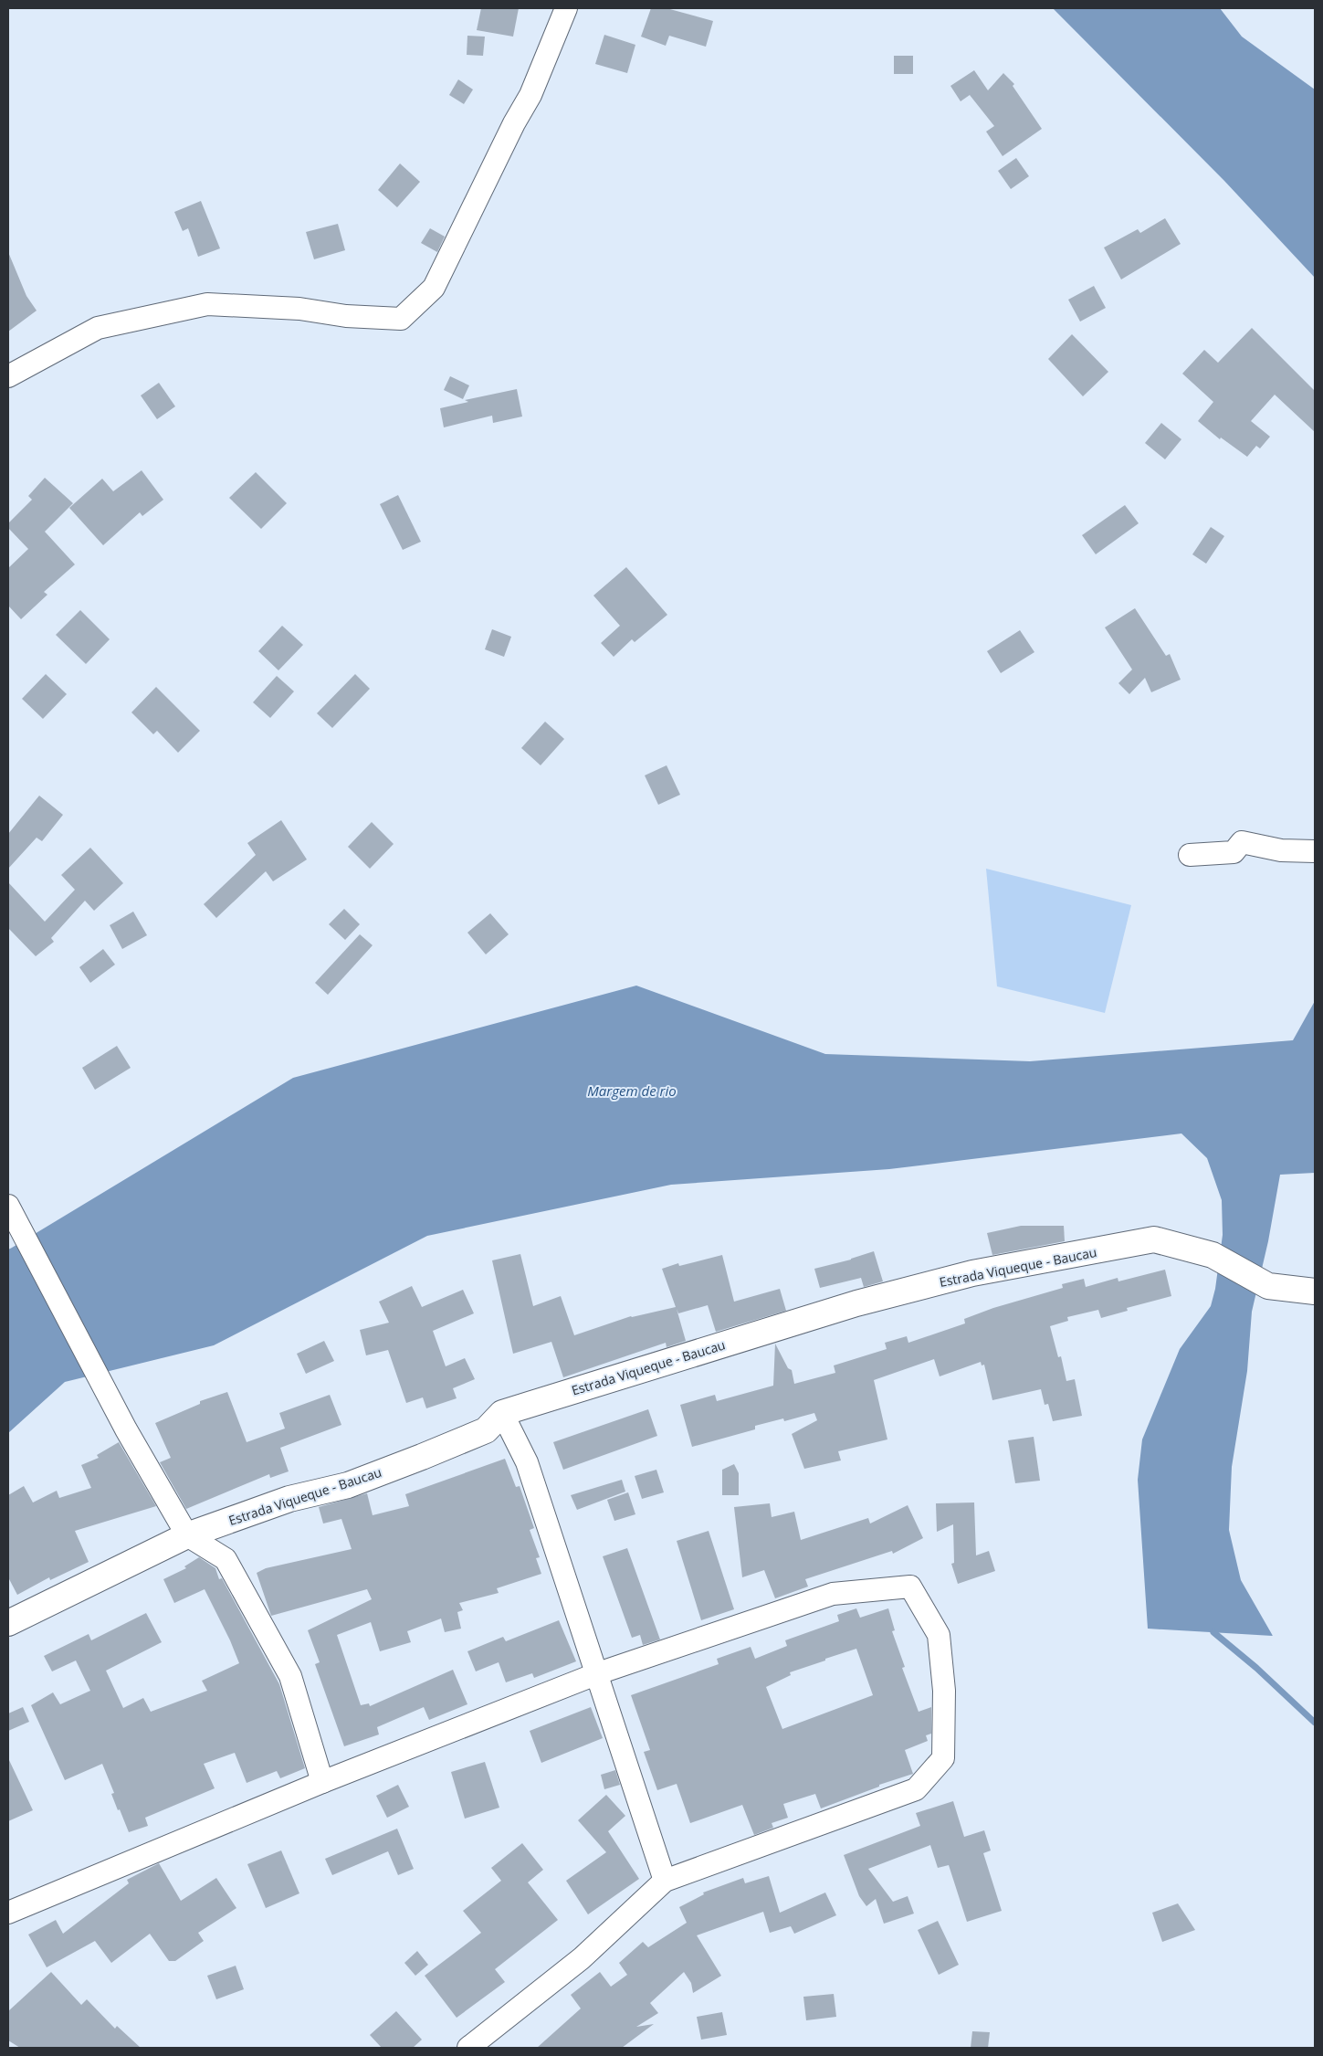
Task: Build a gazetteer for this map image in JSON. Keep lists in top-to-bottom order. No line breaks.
{"streets":{"main road":["Estrada Viqueque - Baucau"]},"water":["Margem de rio"]}
